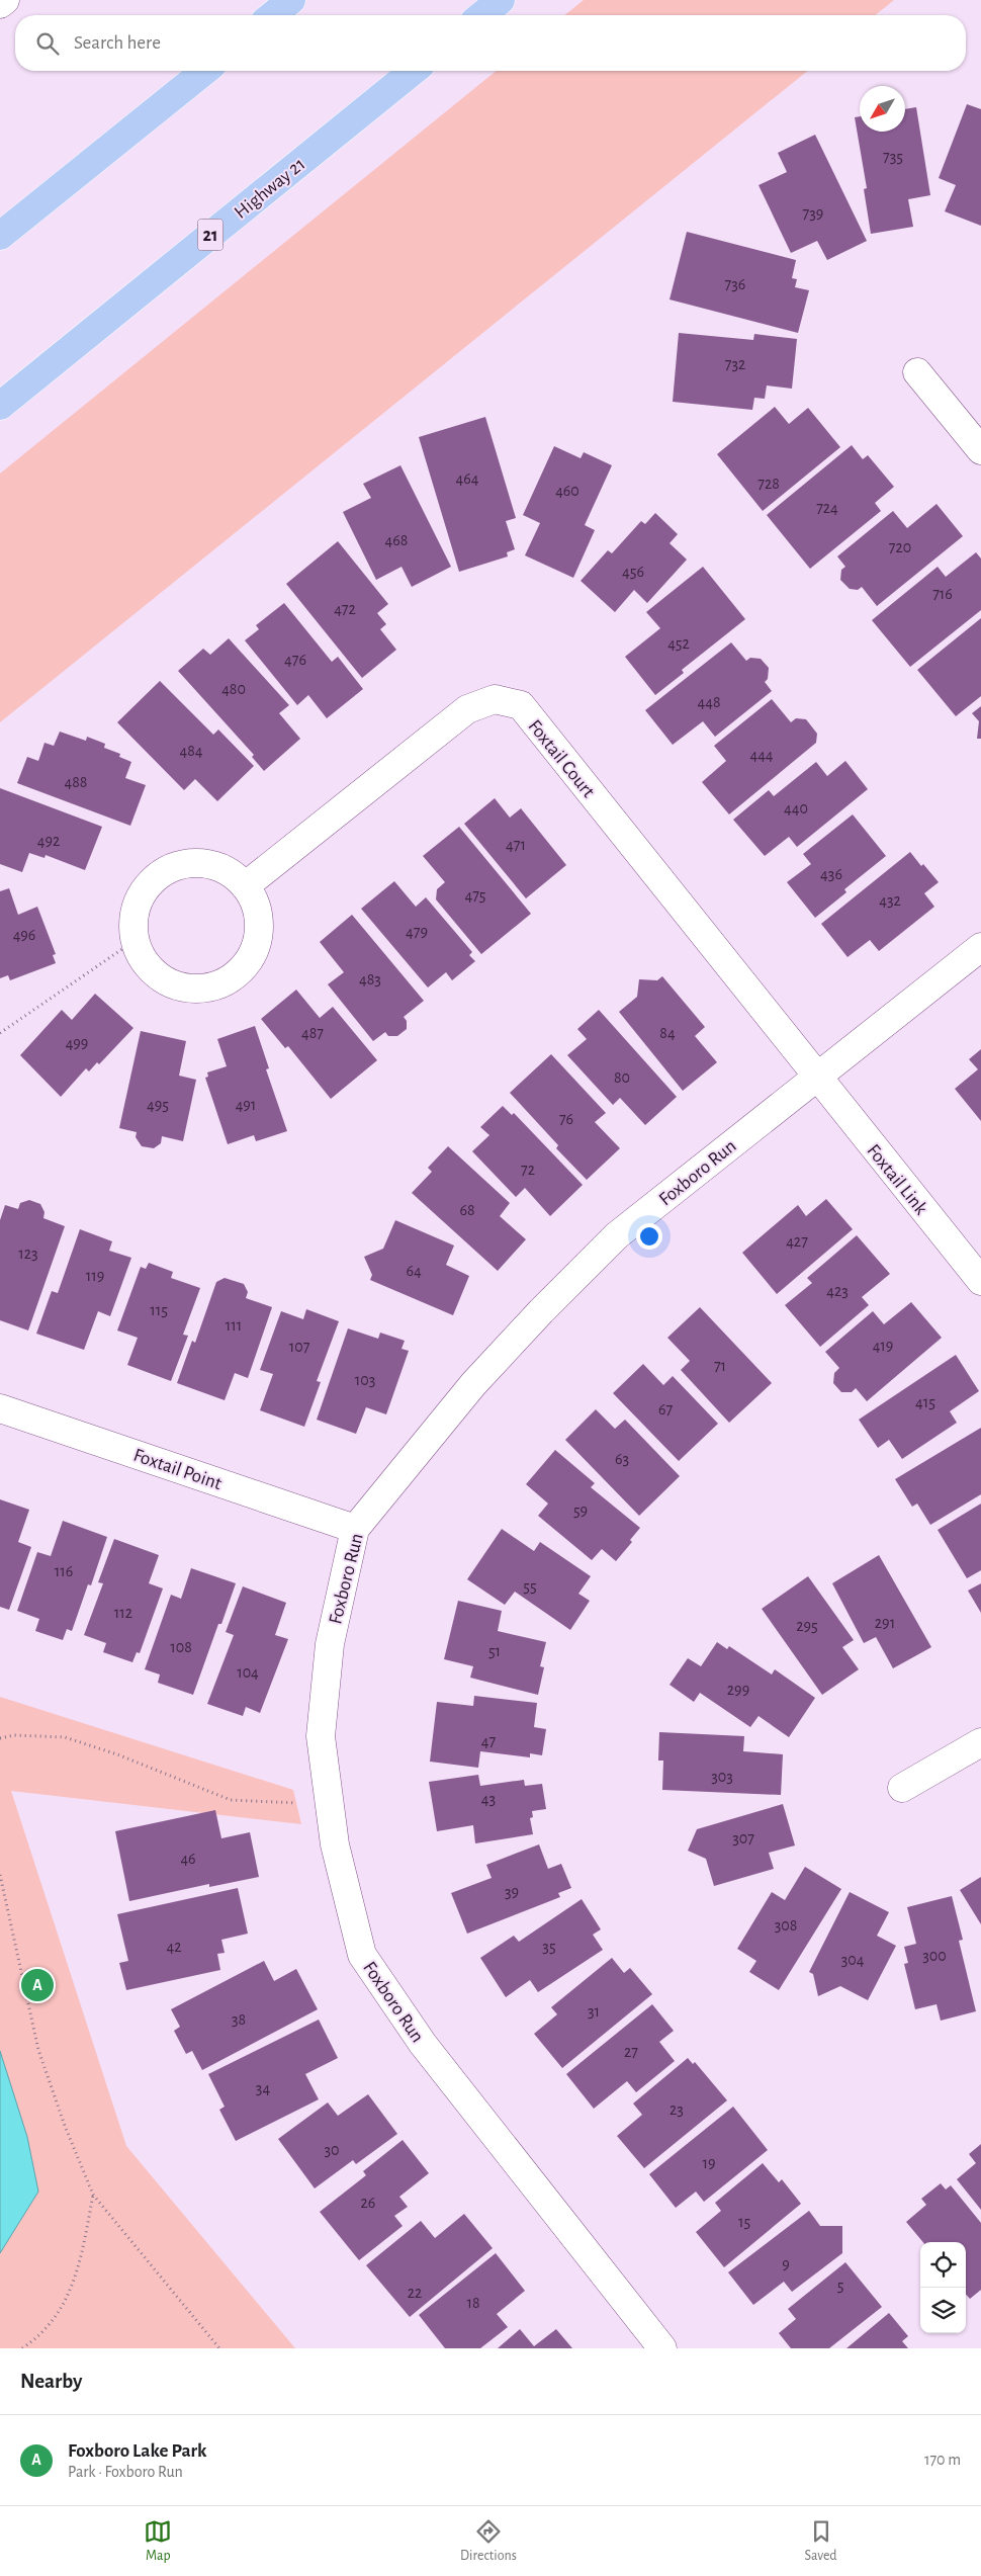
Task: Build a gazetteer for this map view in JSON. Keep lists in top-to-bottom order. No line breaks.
{"streets":{"main road":["Highway 21","21"],"street":["Foxtail Court","Foxboro Run","Foxtail Link","Foxtail Point"]},"crossings":[["Foxtail Court","Foxboro Run"],["Foxtail Court","Foxtail Link"],["Foxboro Run","Foxtail Link"],["Foxboro Run","Foxtail Point"]],"house_numbers":["735","739","736","732","464","728","460","724","468","720","456","716","472","452","476","480","448","484","444","488","440","492","471","436","475","432","479","496","483","487","84","499","80","495","491","76","72","68","427","123","64","119","423","115","111","419","107","71","103","415","67","63","59","116","55","112","291","295","108","51","104","299","47","303","43","307","46","39","308","42","35","300","304","31","38","27","34","23","30","19","26","15","9","5","22","18"],"north":"bottom left","page":{"search":"Search here","pins":"A","heading":"Nearby","list":[{"mark":"A","name":"Foxboro Lake Park","note":"Park · Foxboro Run","value":"170 m"}],"nav":["Map","Directions","Saved"]}}
